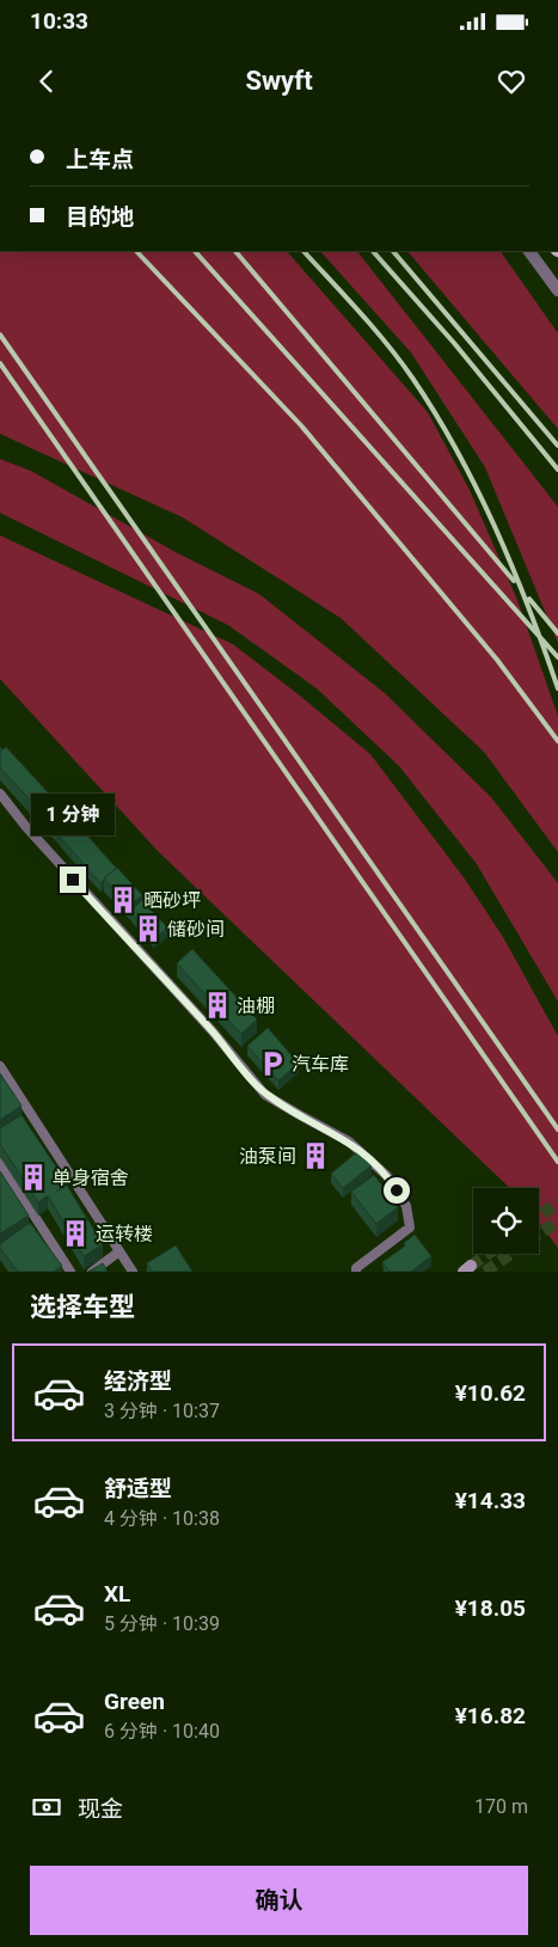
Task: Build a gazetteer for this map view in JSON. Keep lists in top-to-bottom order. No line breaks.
{"places":{"building":["晒砂坪","储砂间","油棚","油泵间","单身宿舍","运转楼"],"parking":["汽车库"]},"page":{"status":"10:33","header":"Swyft","banner":["上车点","目的地"],"bubble":"1 分钟","heading":"选择车型","list":[{"name":"经济型","note":"3 分钟 · 10:37","value":"¥10.62"},{"name":"舒适型","note":"4 分钟 · 10:38","value":"¥14.33"},{"name":"XL","note":"5 分钟 · 10:39","value":"¥18.05"},{"name":"Green","note":"6 分钟 · 10:40","value":"¥16.82"}],"pay":["现金","170 m"],"buttons":"确认"}}
